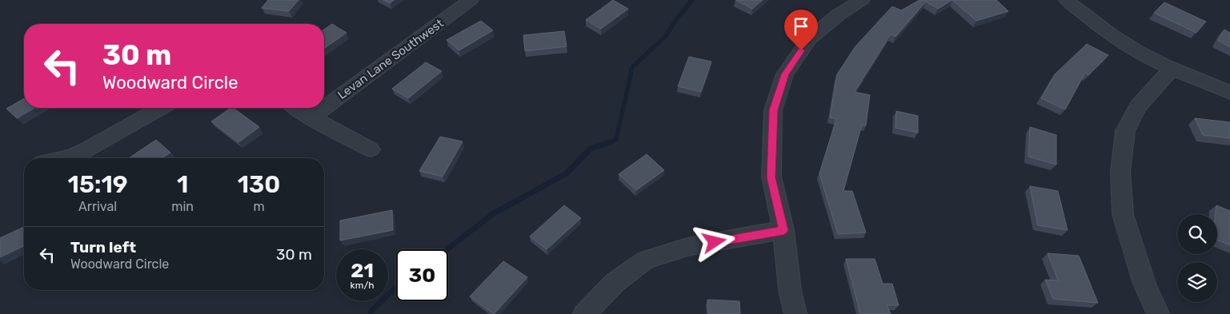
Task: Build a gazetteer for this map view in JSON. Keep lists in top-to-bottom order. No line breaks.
{"streets":{"street":["Levan Lane Southwest"]},"page":{"turn":["30 m","Woodward Circle"],"eta":["15:19","Arrival","1","min","130","m"],"list":[{"name":"Turn left","note":"Woodward Circle","value":"30 m"}],"speed":"21 km/h","limit":"30"}}
